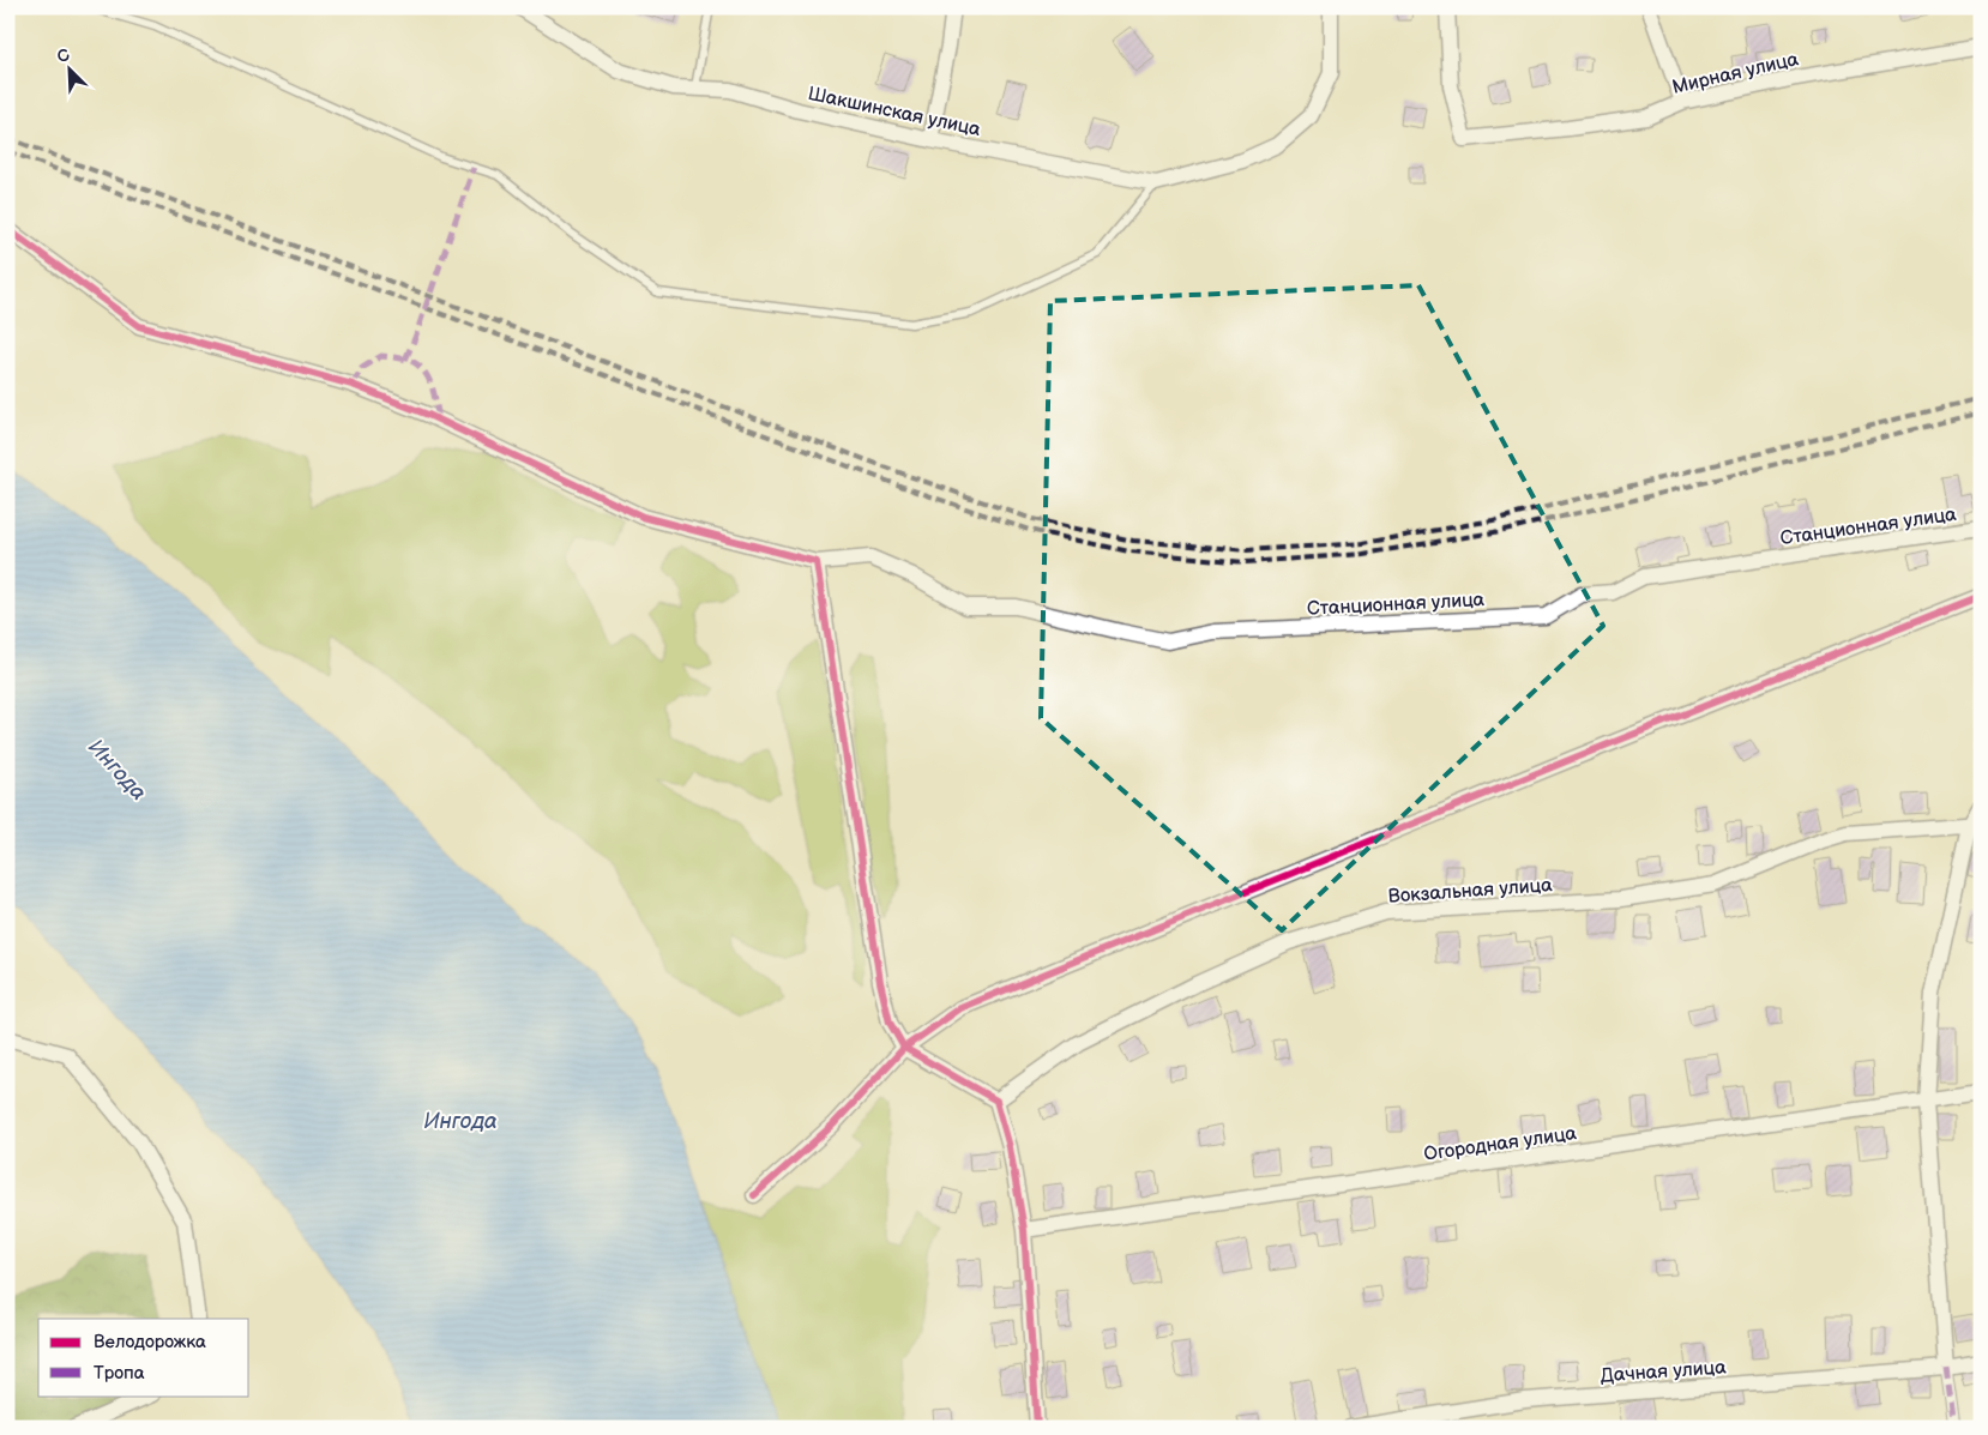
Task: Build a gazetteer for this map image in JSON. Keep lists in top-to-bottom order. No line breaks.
{"streets":{"street":["Мирная улица","Шакшинская улица","Станционная улица","Вокзальная улица","Огородная улица","Дачная улица"]},"water":["Ингода"],"legend":["Велодорожка","Тропа"],"north":"top left"}
